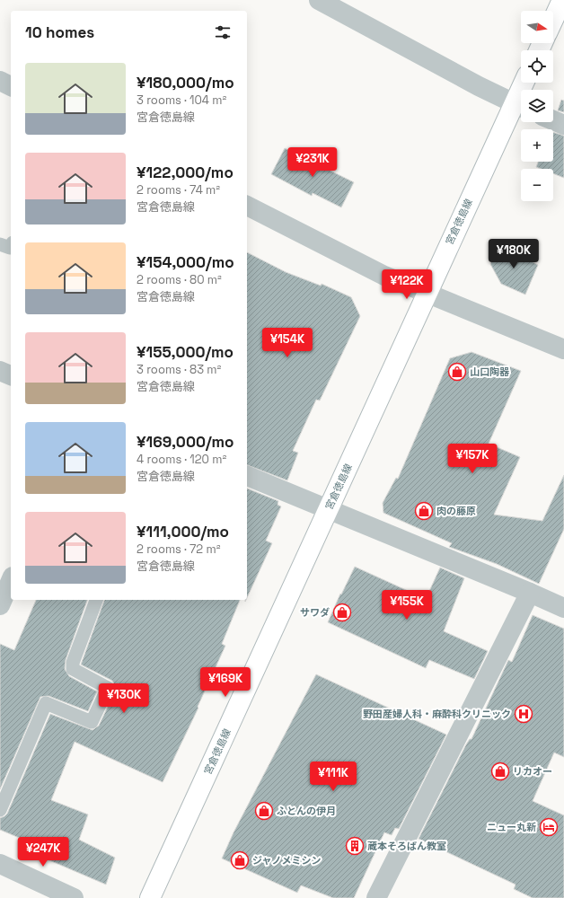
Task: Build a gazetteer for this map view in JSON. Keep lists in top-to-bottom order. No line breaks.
{"streets":{"main road":["宮倉徳島線"]},"places":{"shop":["山口陶器","肉の藤原","サワダ","リカオー","ふとんの伊月","ジャノメミシン"],"hospital":["野田産婦人科・麻酔科クリニック"],"hotel":["ニュー丸新"],"building":["蔵本そろばん教室"]},"north":"right","page":{"map_buttons":["+","−"],"heading":"10 homes","list":[{"name":"¥180,000/mo","note":"3 rooms · 104 m² · 宮倉徳島線"},{"name":"¥122,000/mo","note":"2 rooms · 74 m² · 宮倉徳島線"},{"name":"¥154,000/mo","note":"2 rooms · 80 m² · 宮倉徳島線"},{"name":"¥155,000/mo","note":"3 rooms · 83 m² · 宮倉徳島線"},{"name":"¥169,000/mo","note":"4 rooms · 120 m² · 宮倉徳島線"},{"name":"¥111,000/mo","note":"2 rooms · 72 m² · 宮倉徳島線"}],"price":["¥231K","¥180K","¥122K","¥154K","¥157K","¥155K","¥169K","¥130K","¥111K","¥247K"]}}
